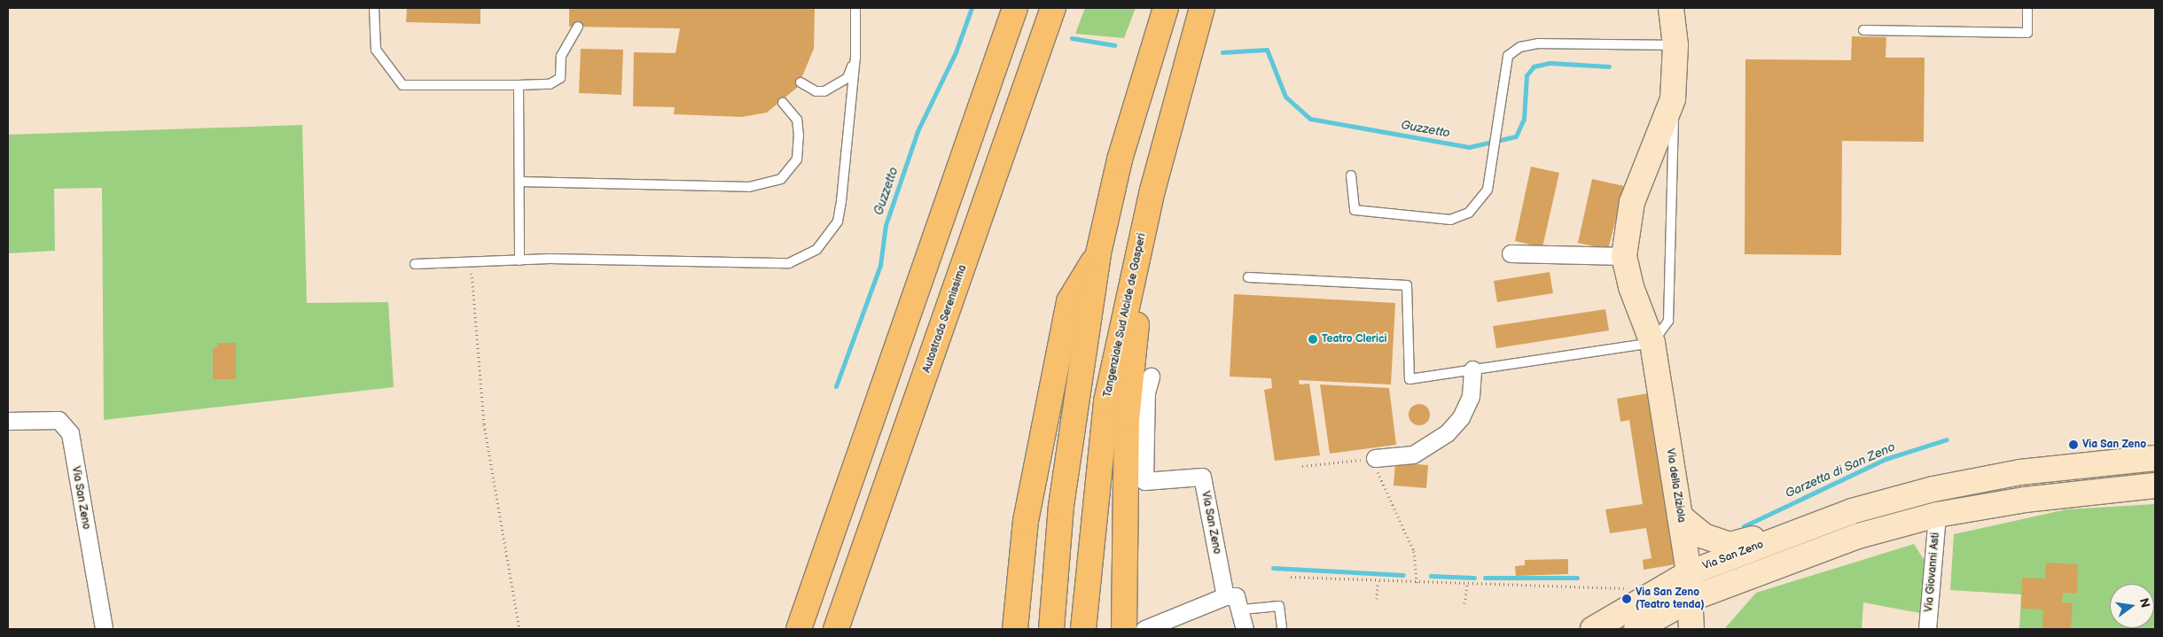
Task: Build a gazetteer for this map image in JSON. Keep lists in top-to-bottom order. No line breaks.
{"streets":{"highway":["Tangenziale Sud Alcide de Gasperi","Autostrada Serenissima"],"street":["Via della Ziziola","Via San Zeno","Via Giovanni Asti"]},"crossings":[["Via della Ziziola","Via San Zeno"]],"water":["Guzzetto","Garzetta di San Zeno"],"places":["Teatro Clerici","Via San Zeno","Via San Zeno (Teatro tenda)"],"north":"right"}
